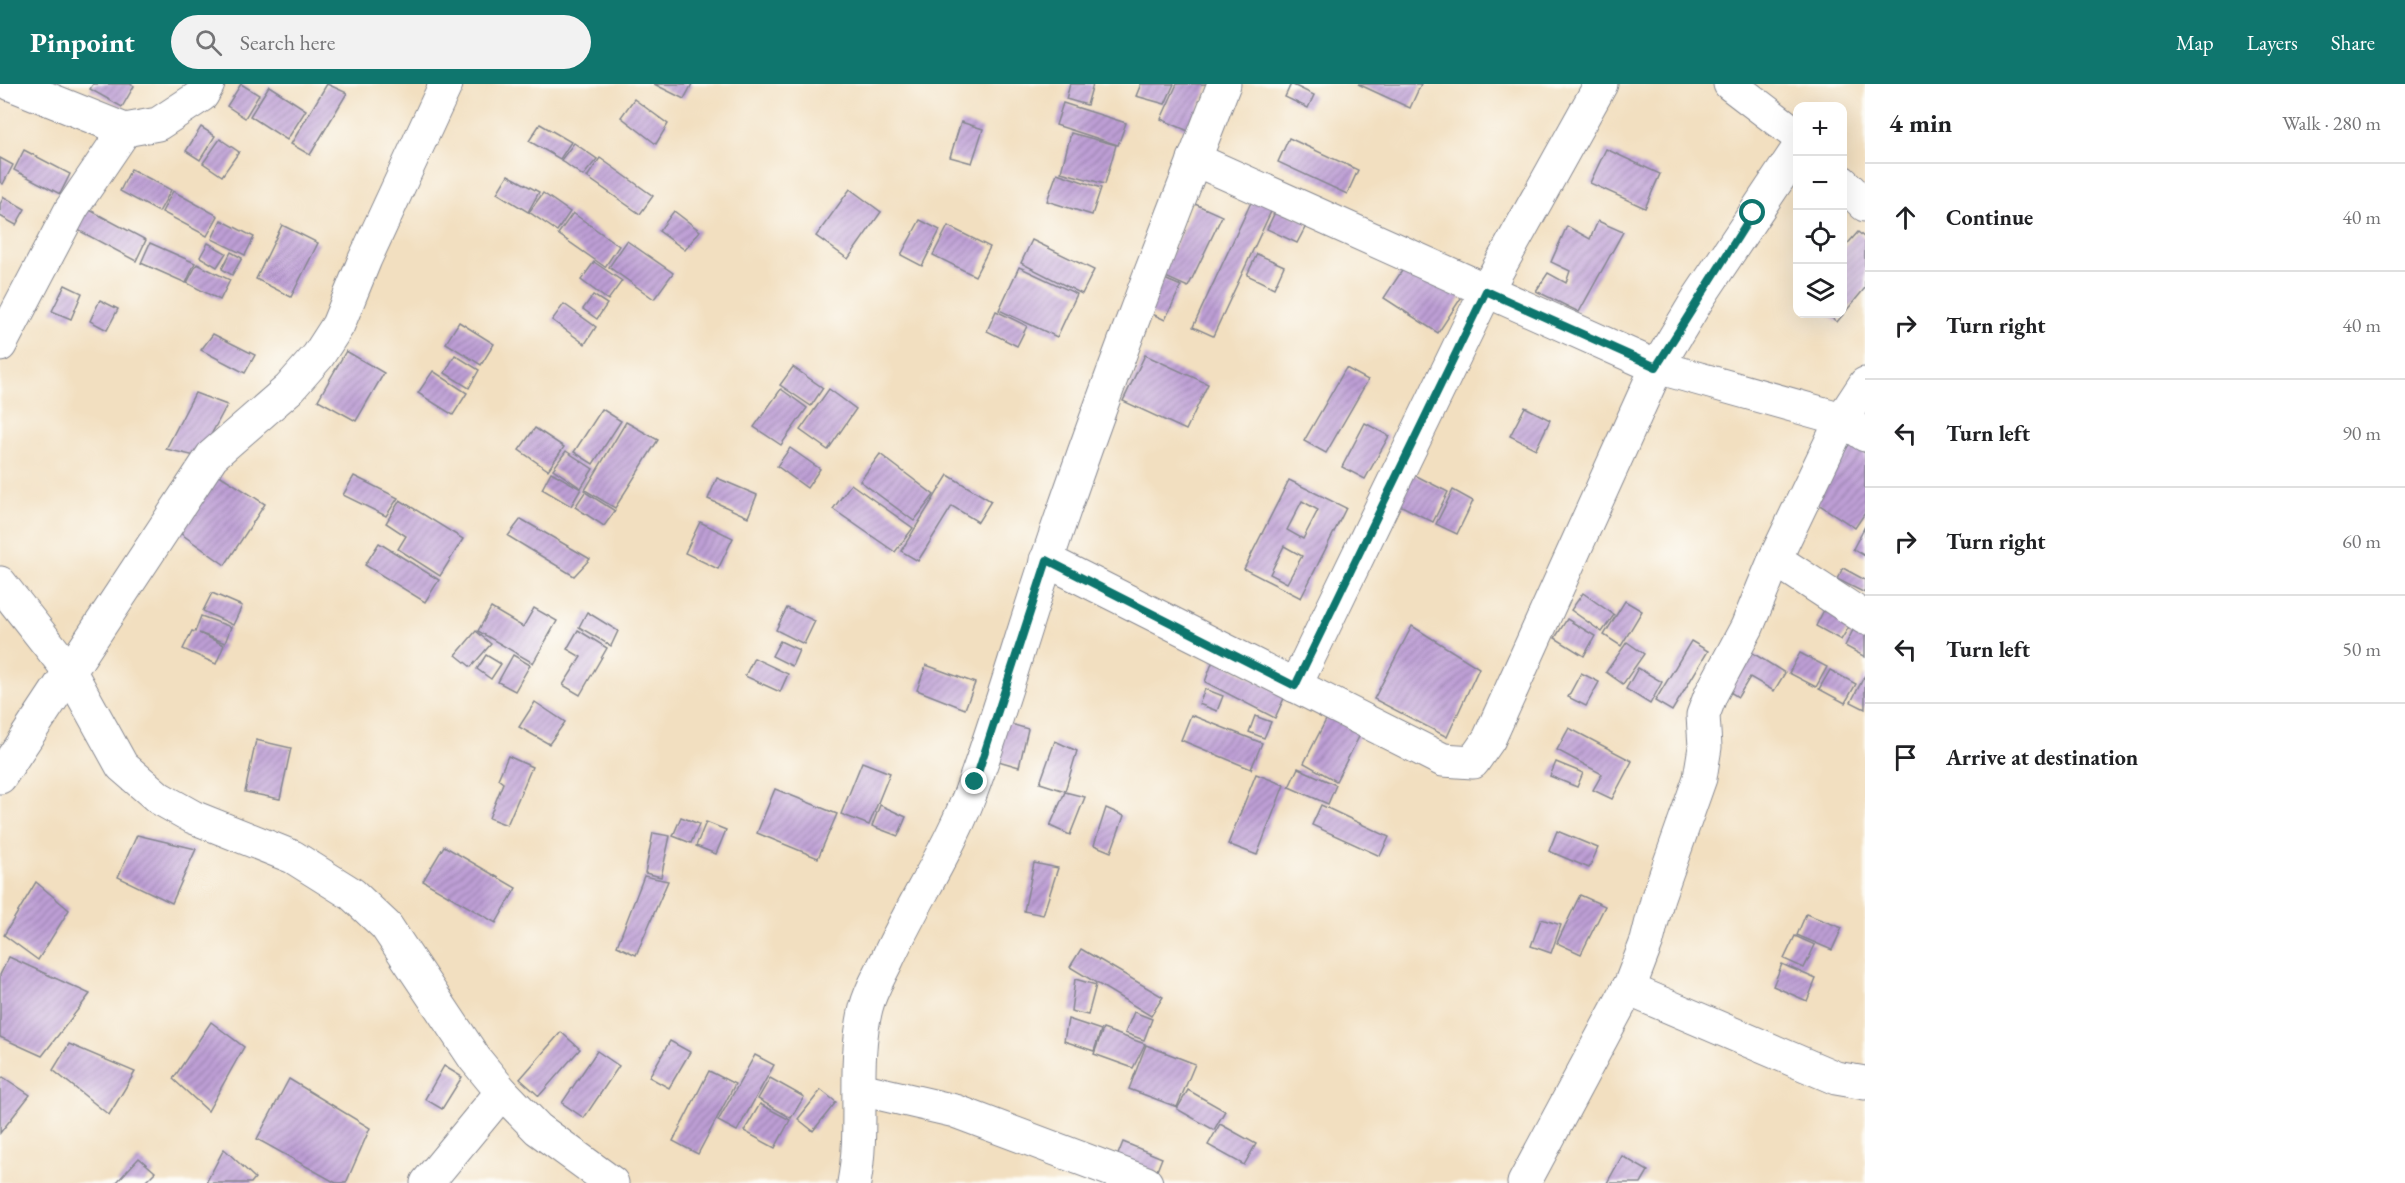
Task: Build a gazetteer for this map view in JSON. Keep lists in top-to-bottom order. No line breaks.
{"page":{"header":"Pinpoint","search":"Search here","nav":["Map","Layers","Share"],"heading":["4 min","Walk · 280 m"],"map_buttons":["+","−"],"list":[["Continue","40 m"],["Turn right","40 m"],["Turn left","90 m"],["Turn right","60 m"],["Turn left","50 m"],"Arrive at destination"]}}
